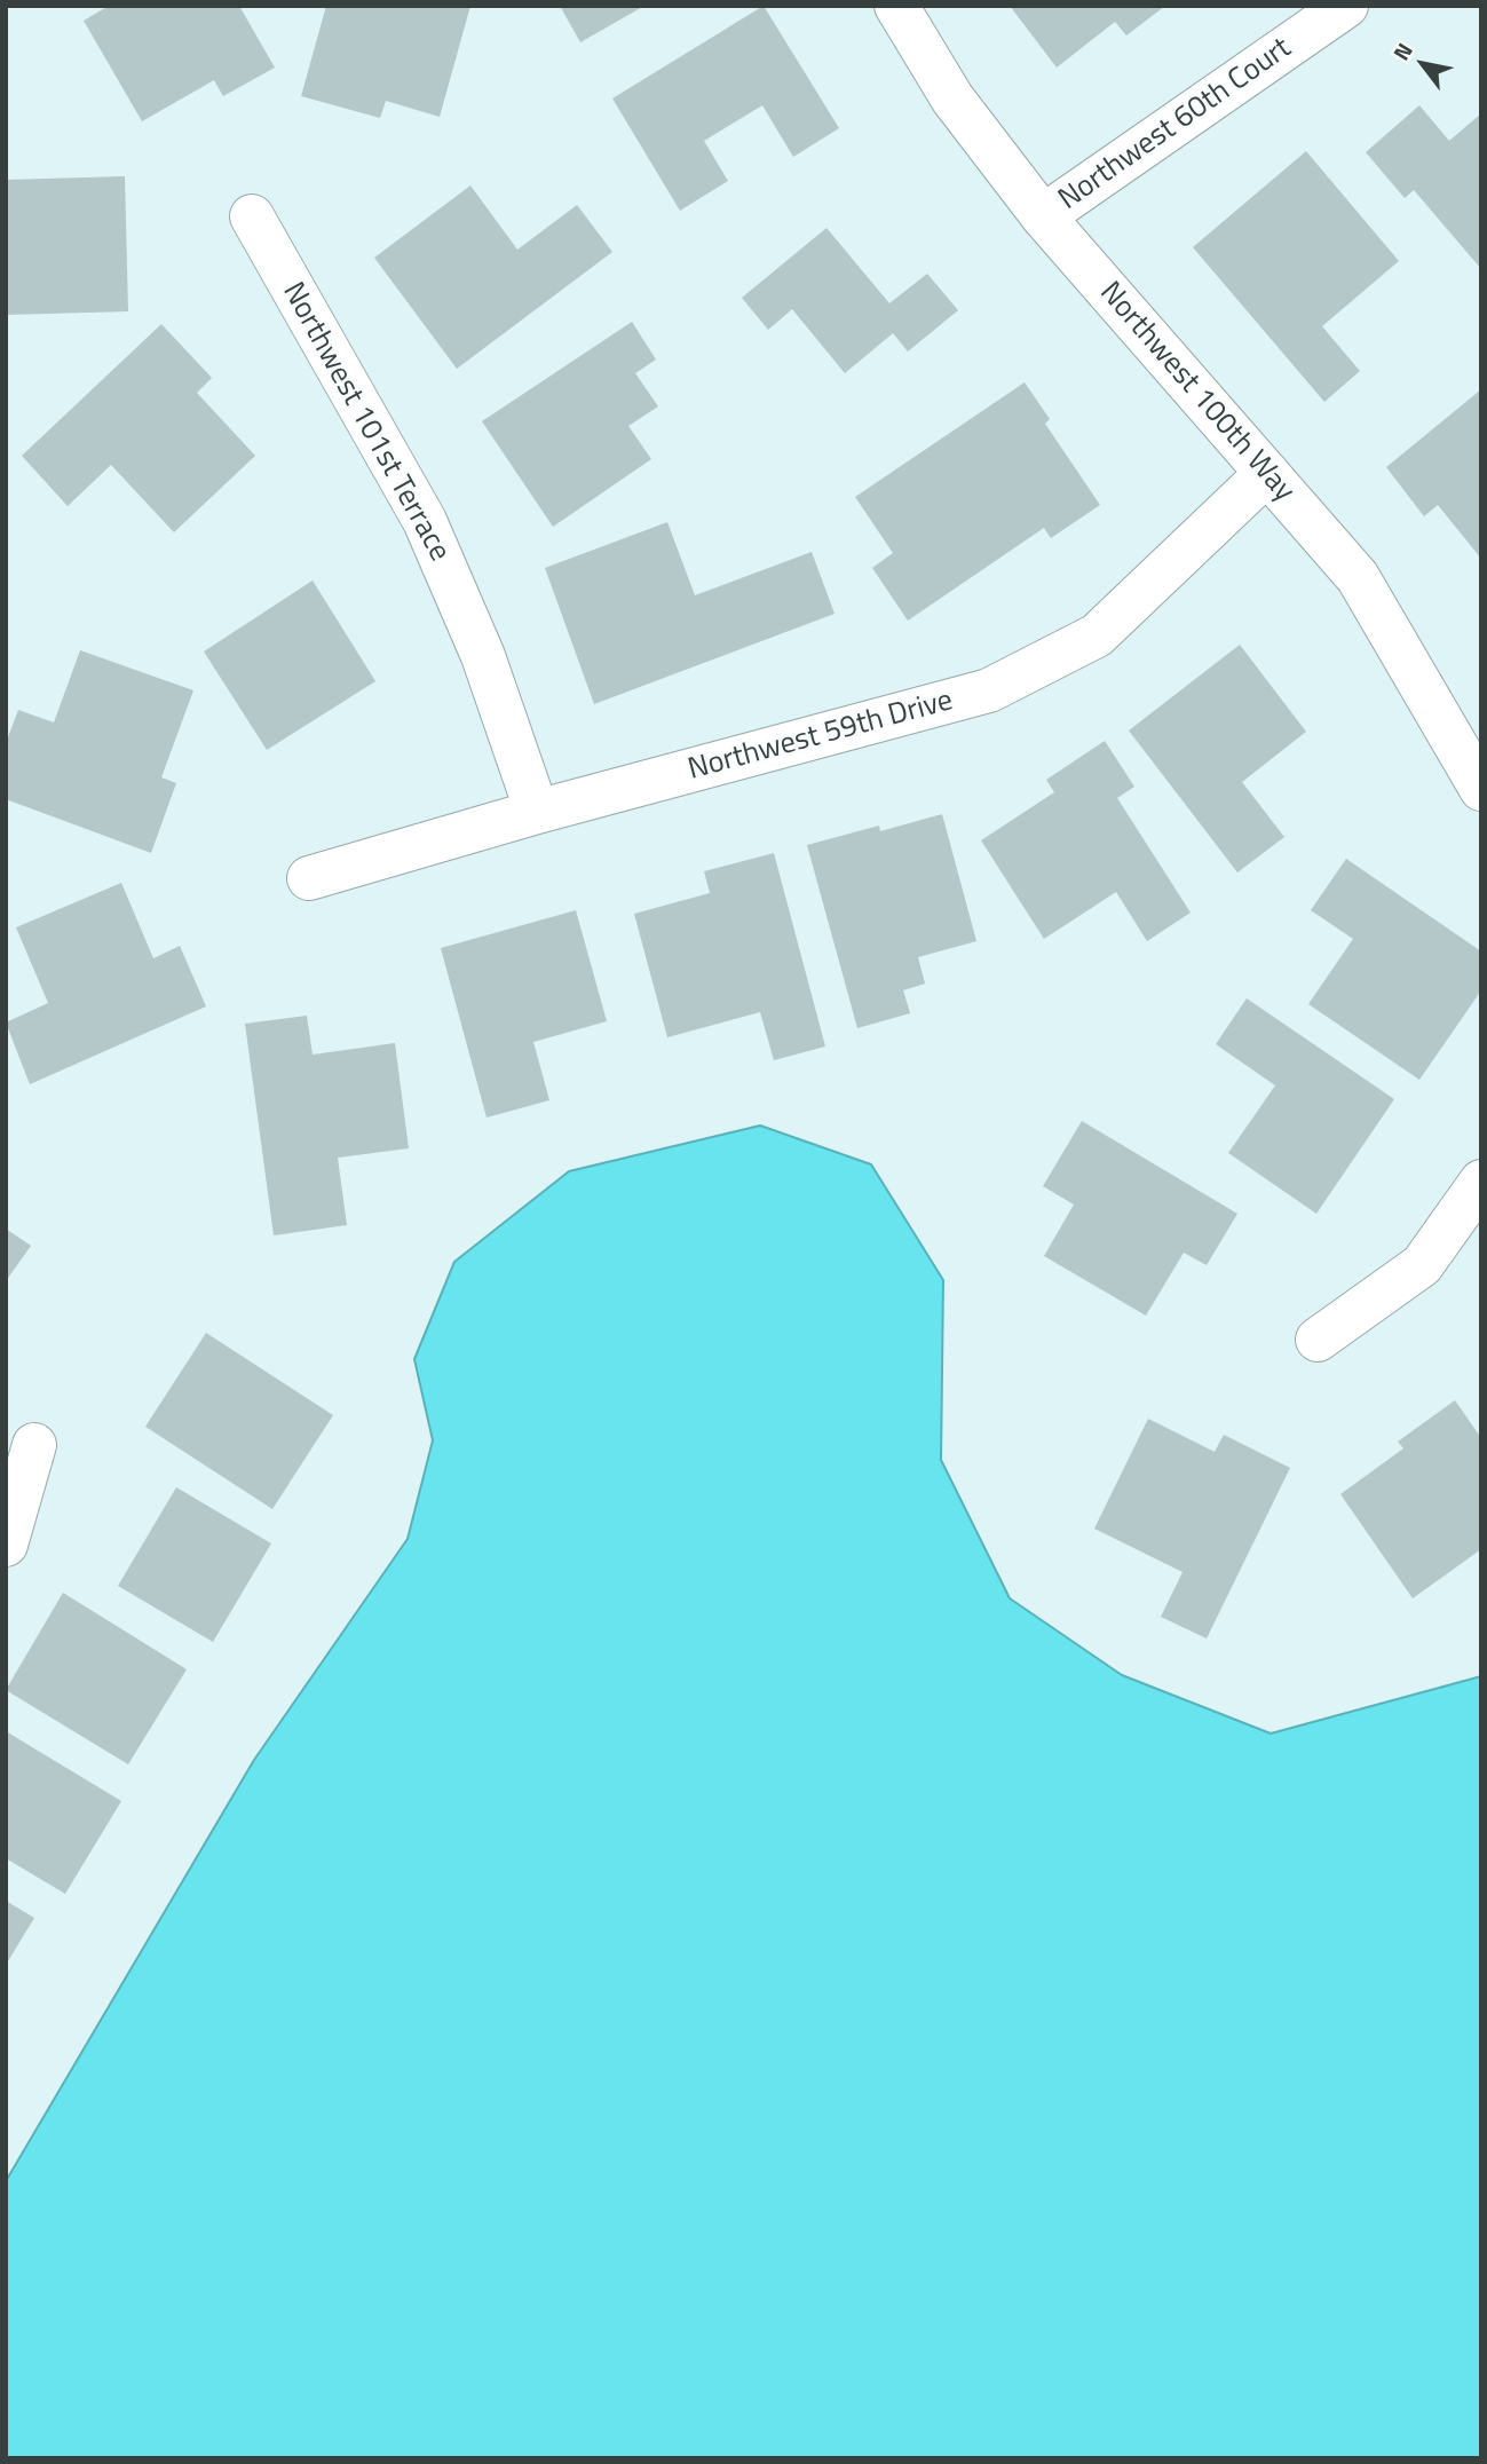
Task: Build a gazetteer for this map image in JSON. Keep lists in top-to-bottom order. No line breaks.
{"streets":{"street":["Northwest 60th Court","Northwest 100th Way","Northwest 101st Terrace","Northwest 59th Drive"]},"crossings":[["Northwest 60th Court","Northwest 100th Way"],["Northwest 100th Way","Northwest 59th Drive"],["Northwest 101st Terrace","Northwest 59th Drive"]],"north":"top left"}
